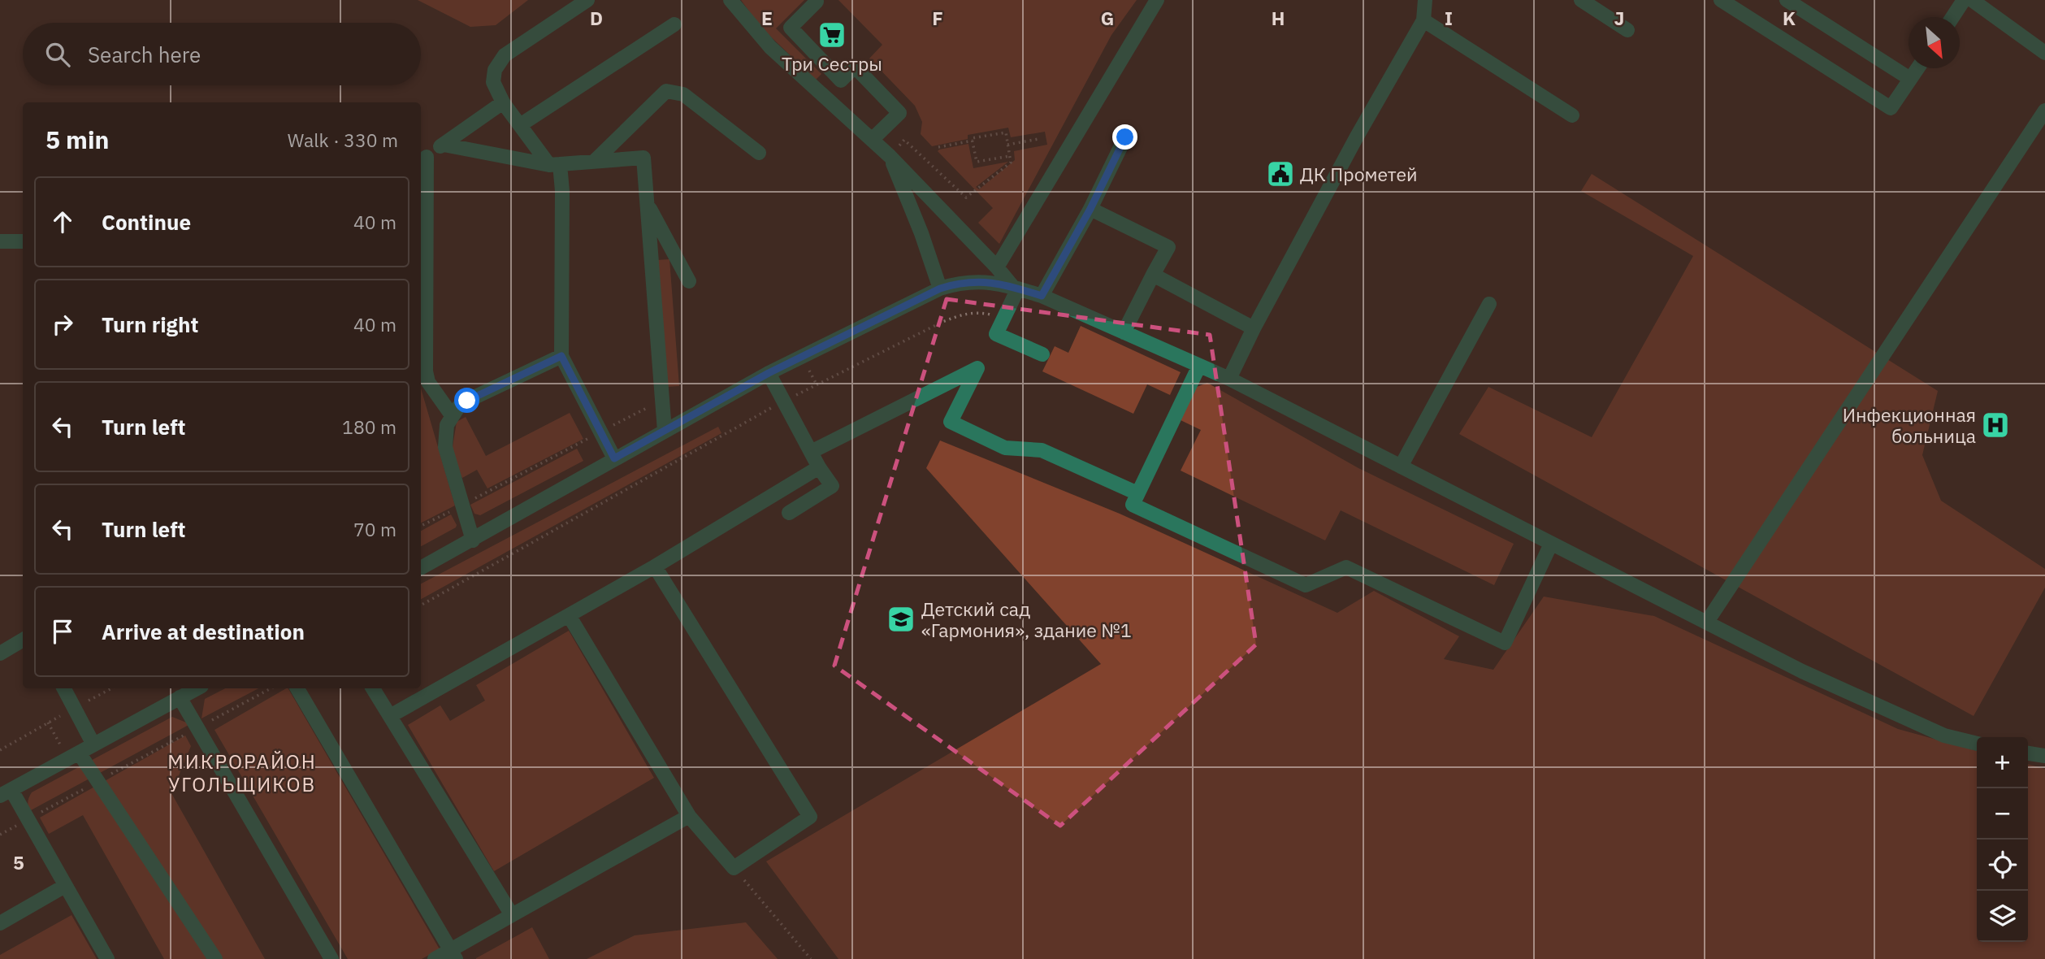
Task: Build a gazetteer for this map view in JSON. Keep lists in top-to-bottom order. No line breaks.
{"districts":["МИКРОРАЙОН УГОЛЬЩИКОВ"],"places":{"supermarket":["Три Сестры"],"public building":["ДК Прометей"],"hospital":["Инфекционная больница"],"school or university":["Детский сад «Гармония», здание №1"]},"north":"bottom right","page":{"search":"Search here","heading":["5 min","Walk · 330 m"],"list":[["Continue","40 m"],["Turn right","40 m"],["Turn left","180 m"],["Turn left","70 m"],"Arrive at destination"],"map_buttons":["+","−"]},"grid":{"columns":["D","E","F","G","H","I","J","K"],"rows":["5"]}}
